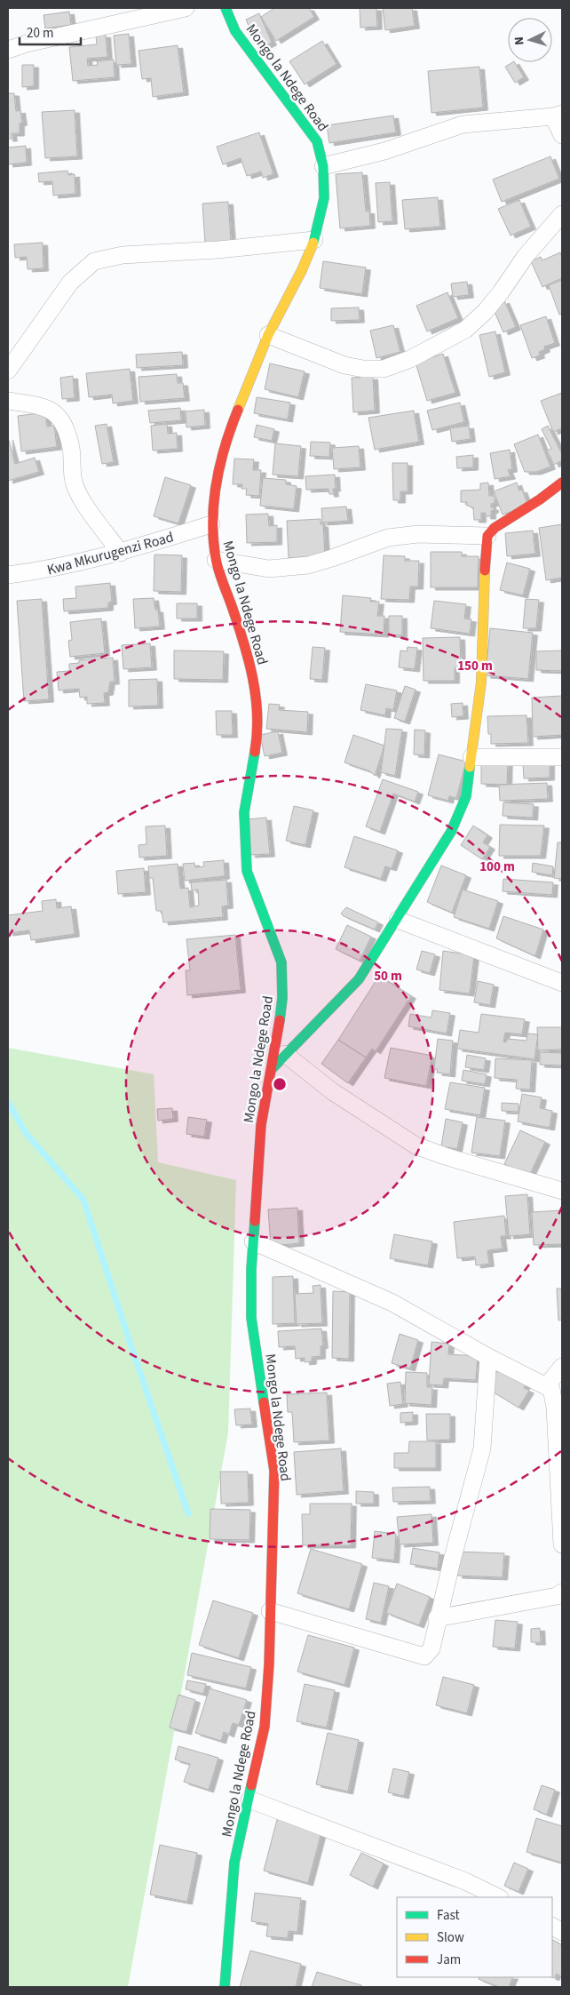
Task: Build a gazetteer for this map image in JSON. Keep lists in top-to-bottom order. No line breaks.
{"streets":{"street":["Mongo la Ndege Road","Kwa Mkurugenzi Road"]},"crossings":[["Mongo la Ndege Road","Kwa Mkurugenzi Road"]],"legend":["Fast","Slow","Jam"],"scale_bar":"20 m","north":"left","rings":["150 m","100 m","50 m"]}
